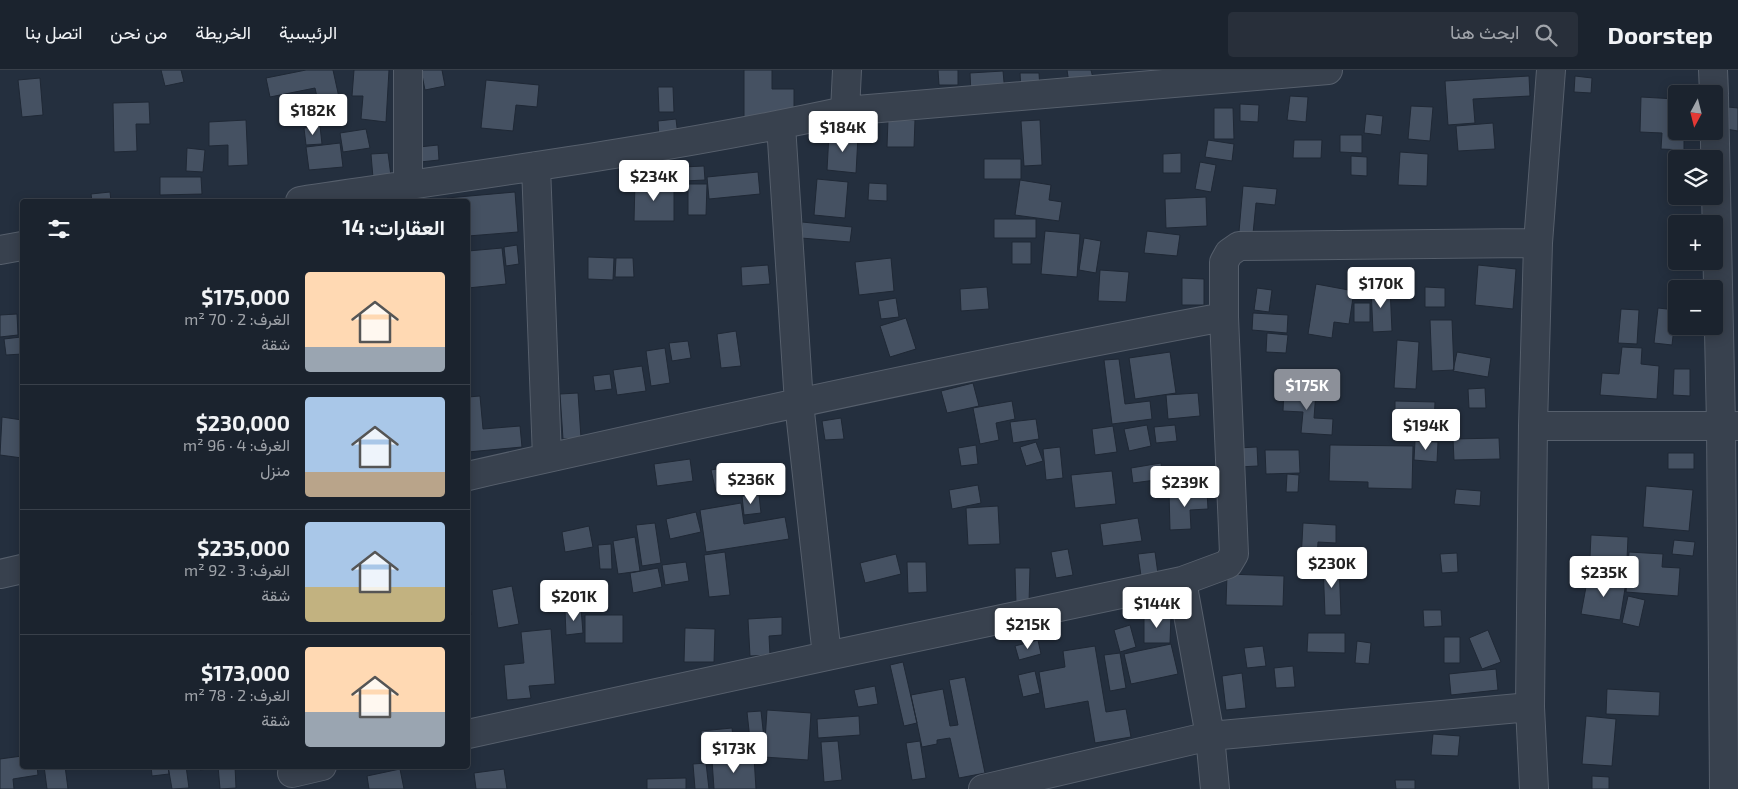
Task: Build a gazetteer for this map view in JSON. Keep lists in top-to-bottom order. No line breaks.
{"north":"bottom","page":{"header":"Doorstep","search":"ابحث هنا","nav":["الرئيسية","الخريطة","من نحن","اتصل بنا"],"map_buttons":["+","−"],"price":["$182K","$184K","$234K","$170K","$175K","$194K","$236K","$239K","$230K","$235K","$201K","$144K","$215K","$173K"],"heading":"العقارات: 14","list":[{"name":"$175,000","note":"الغرف: 2 · 70 m² · شقة"},{"name":"$230,000","note":"الغرف: 4 · 96 m² · منزل"},{"name":"$235,000","note":"الغرف: 3 · 92 m² · شقة"},{"name":"$173,000","note":"الغرف: 2 · 78 m² · شقة"}]}}
